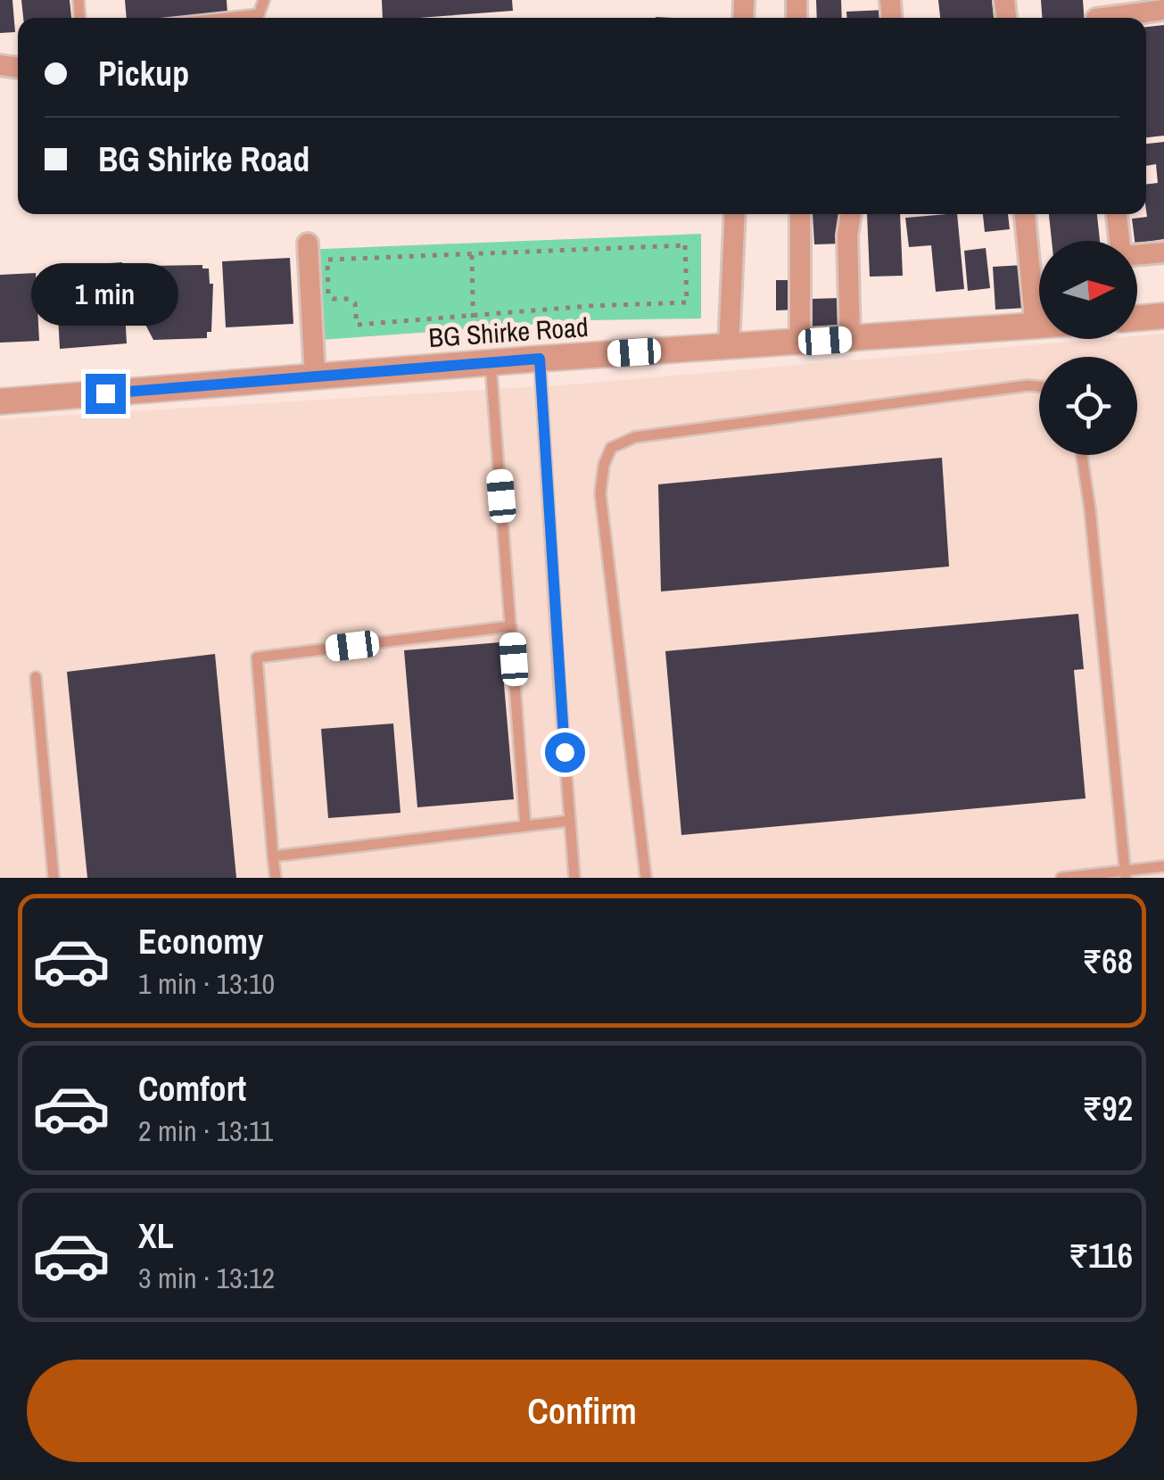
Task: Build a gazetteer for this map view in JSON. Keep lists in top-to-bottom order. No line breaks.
{"streets":{"street":["BG Shirke Road"]},"north":"right","page":{"banner":["Pickup","BG Shirke Road"],"bubble":"1 min","list":[{"name":"Economy","note":"1 min · 13:10","value":"₹68"},{"name":"Comfort","note":"2 min · 13:11","value":"₹92"},{"name":"XL","note":"3 min · 13:12","value":"₹116"}],"buttons":"Confirm"}}
